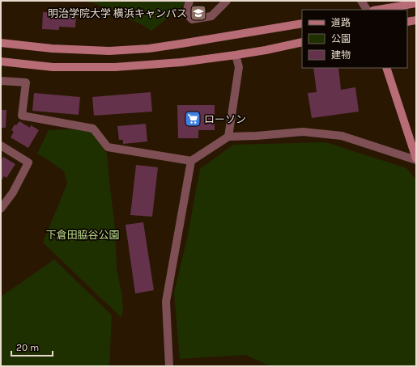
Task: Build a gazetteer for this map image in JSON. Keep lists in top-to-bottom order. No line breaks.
{"parks":["下倉田脇谷公園"],"places":{"school or university":["明治学院大学 横浜キャンパス"],"supermarket":["ローソン"]},"legend":["道路","公園","建物"],"scale_bar":"20 m"}
